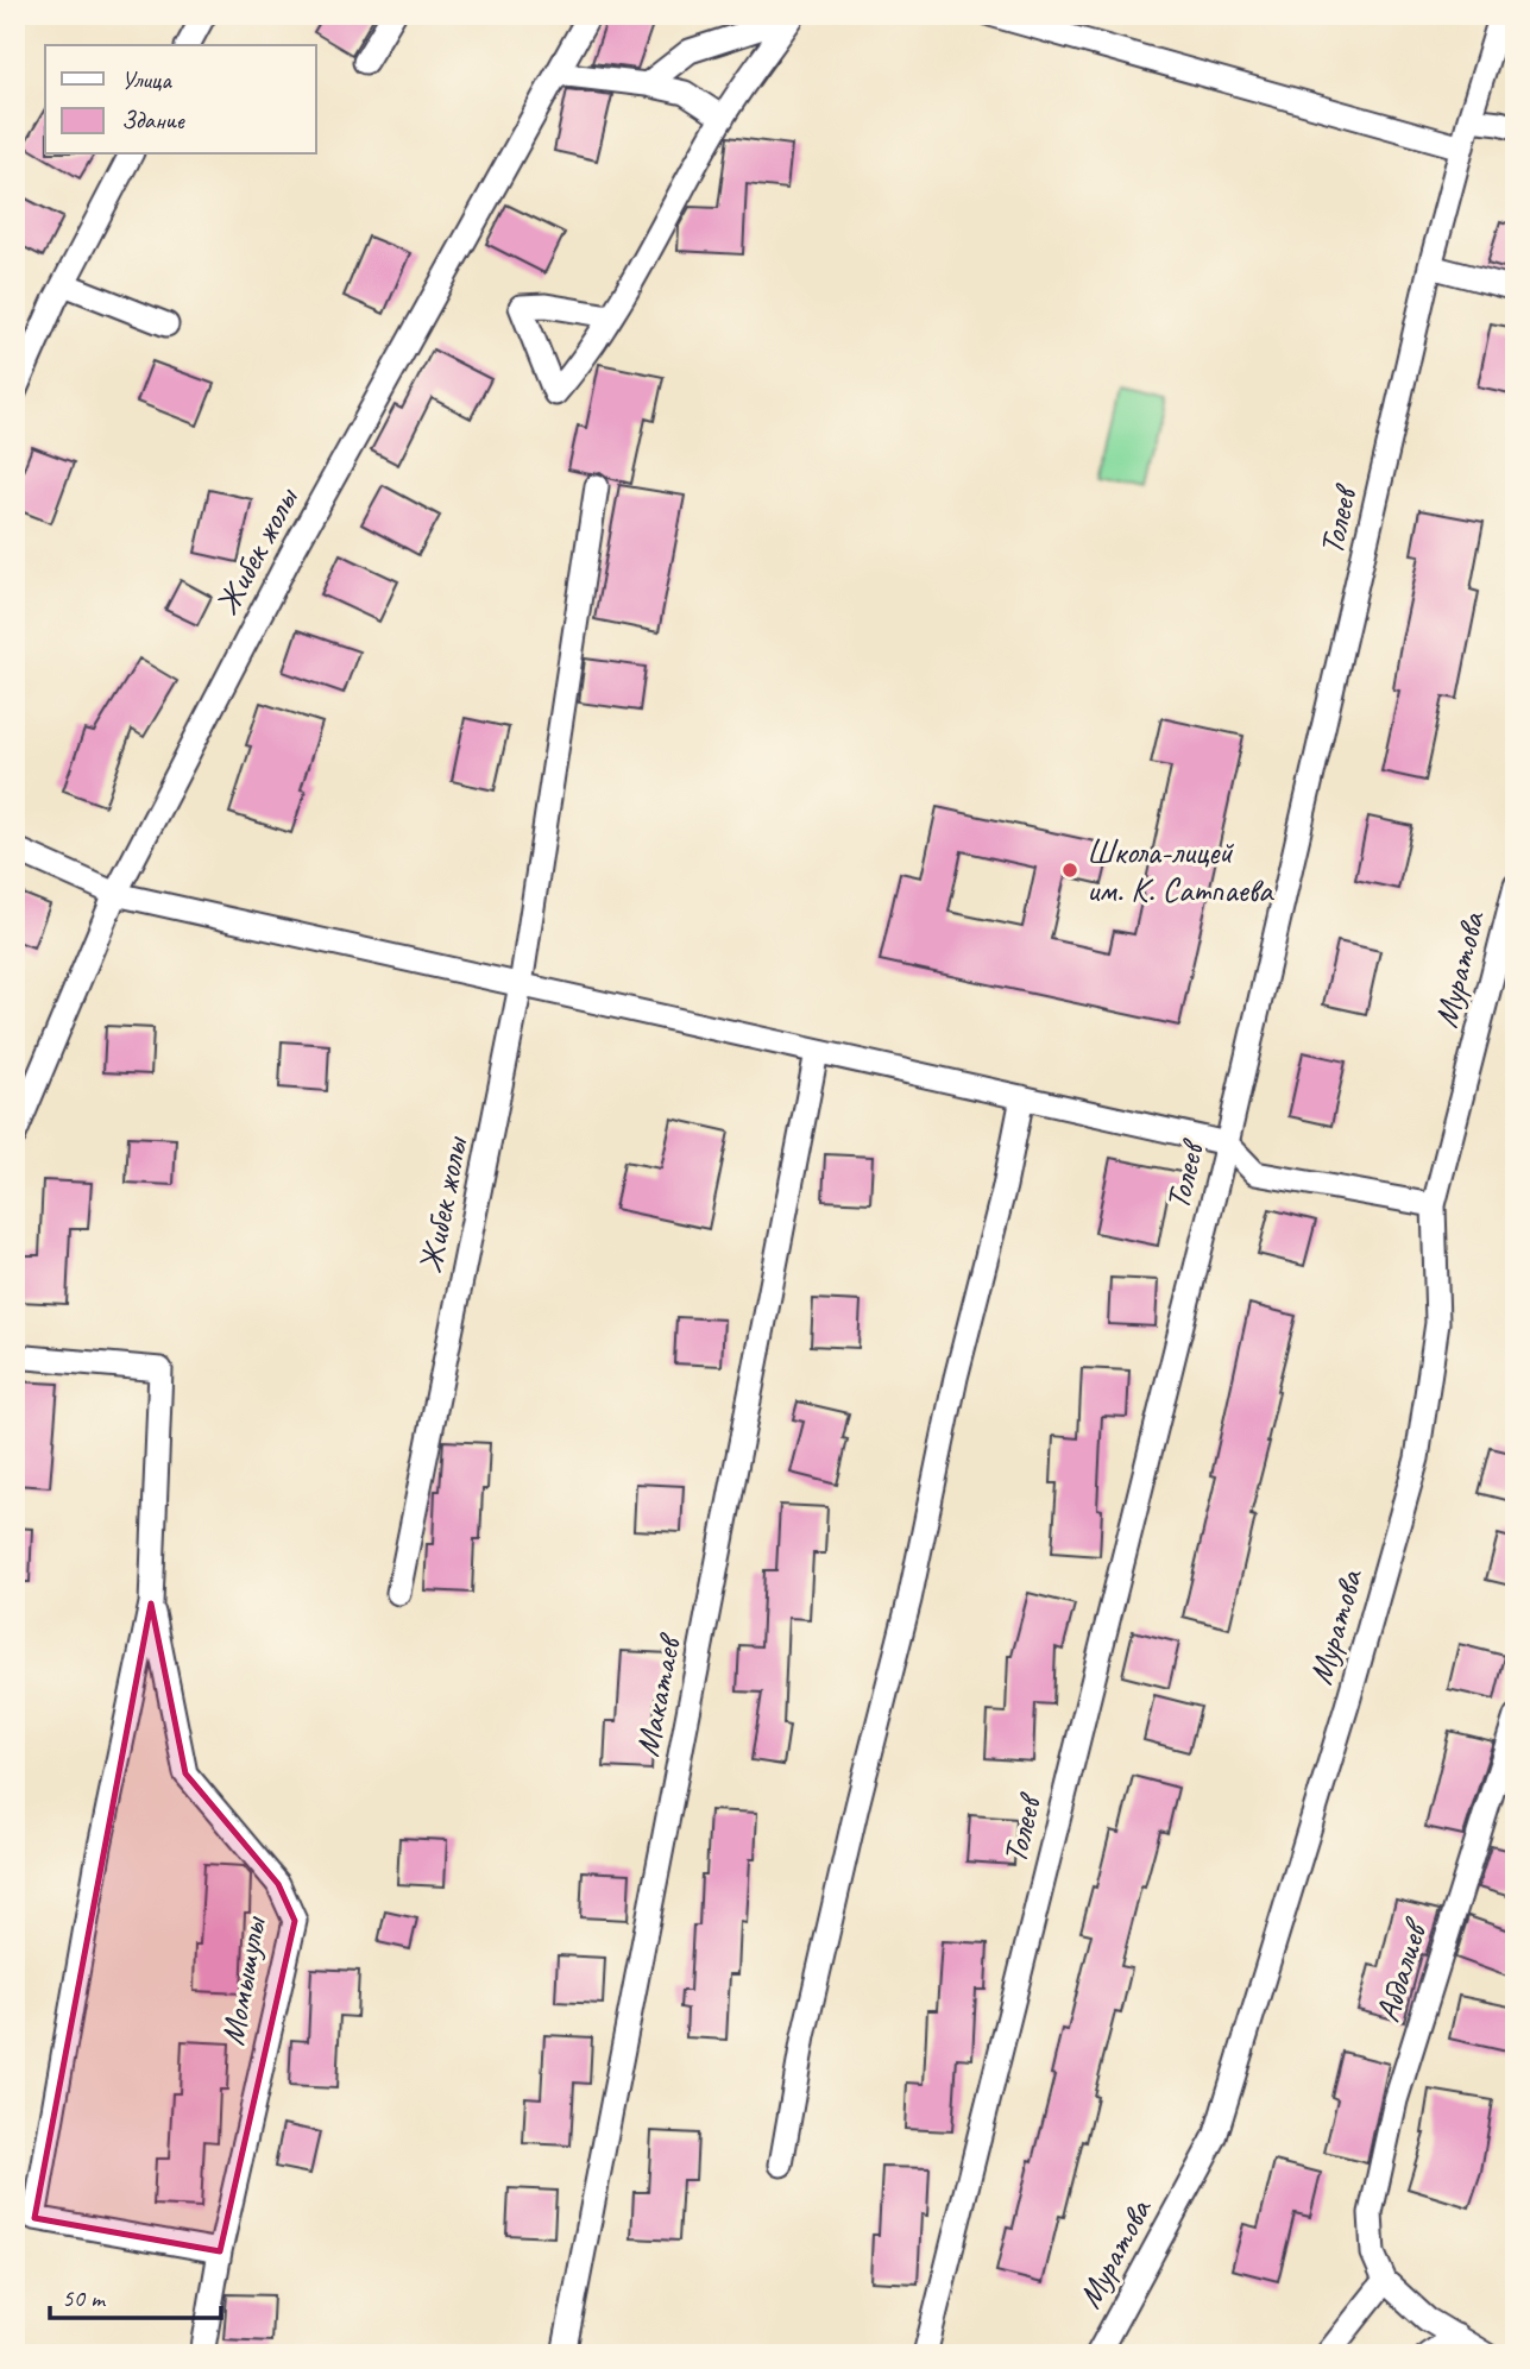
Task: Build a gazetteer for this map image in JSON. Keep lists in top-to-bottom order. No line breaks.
{"streets":{"street":["Толеев","Жибек жолы","Муратова","Макатаев","Абдалиев","Момышулы"]},"places":["Школа-лицей им. К. Сатпаева"],"legend":["Улица","Здание"],"scale_bar":"50 m"}
